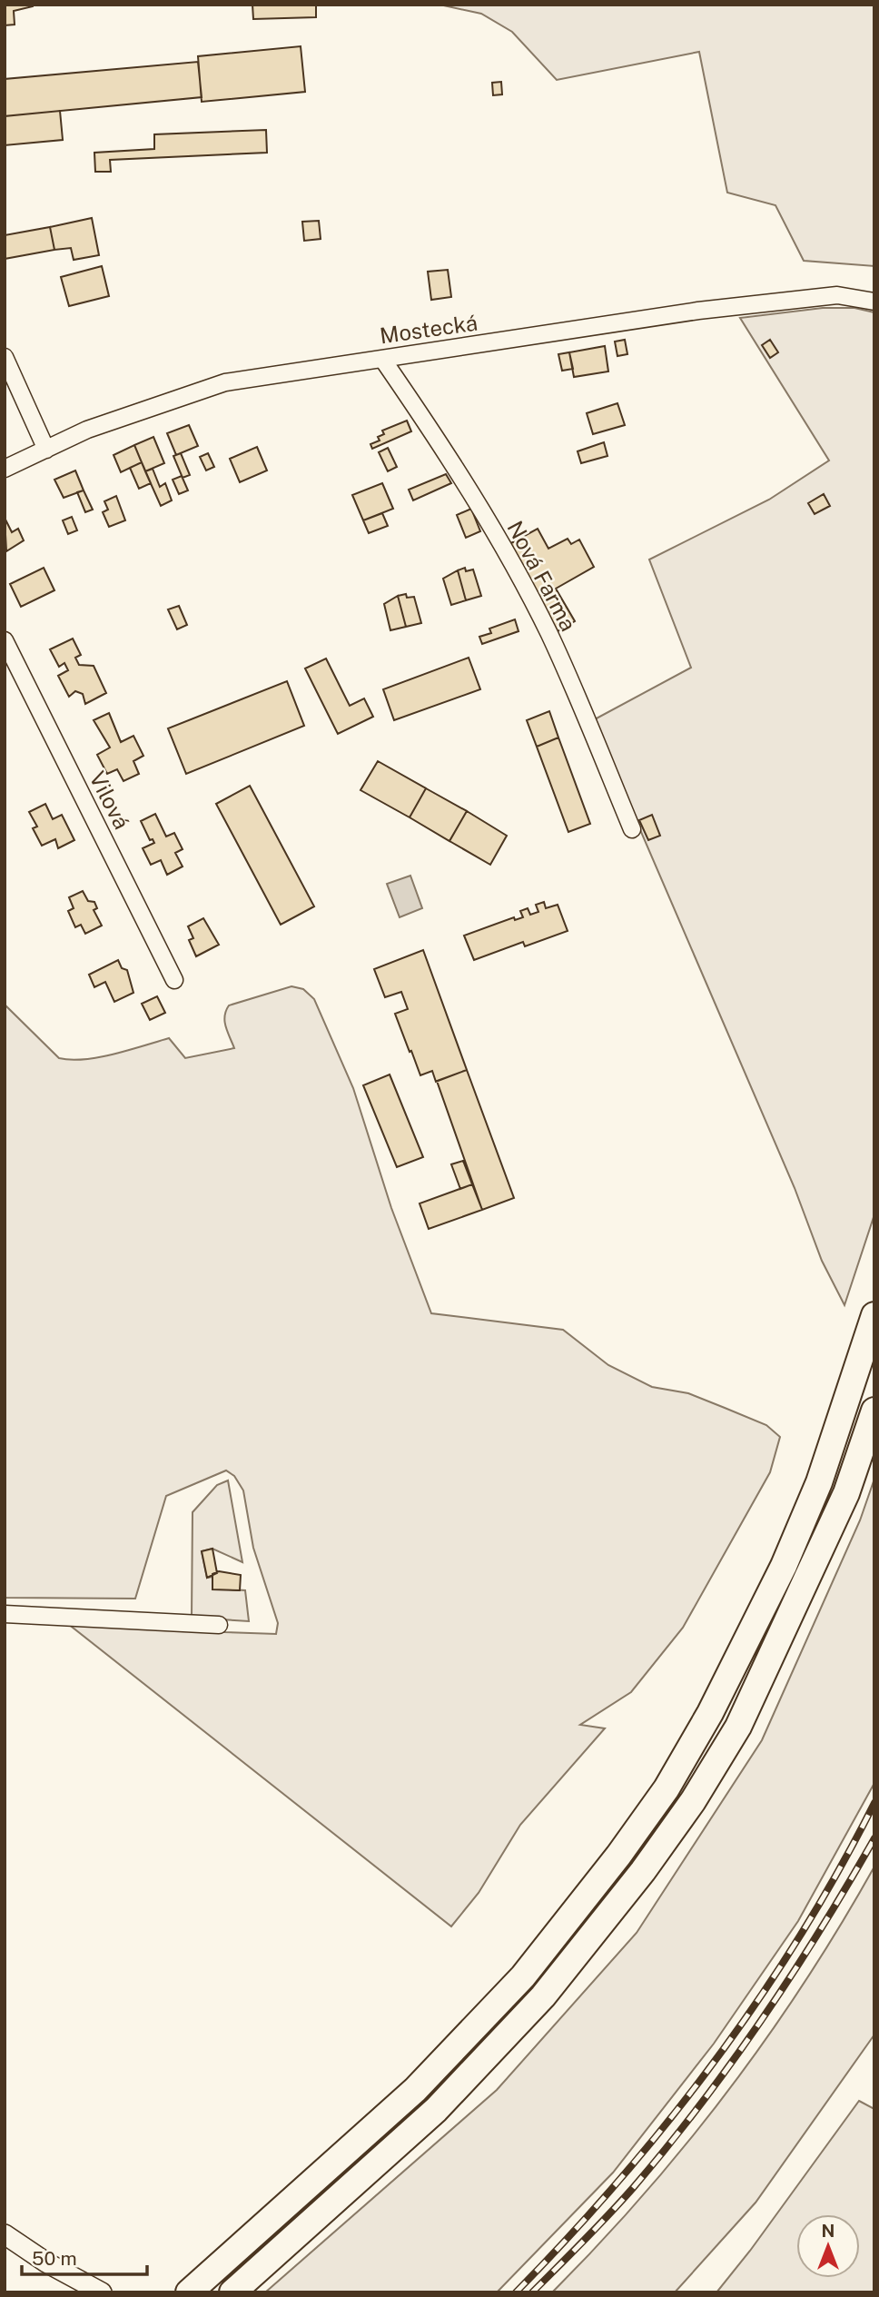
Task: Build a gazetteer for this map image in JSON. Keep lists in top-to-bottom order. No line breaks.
{"streets":{"street":["Mostecká","Nová Farma","Vilová"]},"crossings":[["Mostecká","Nová Farma"]],"scale_bar":"50 m","north":"top"}
